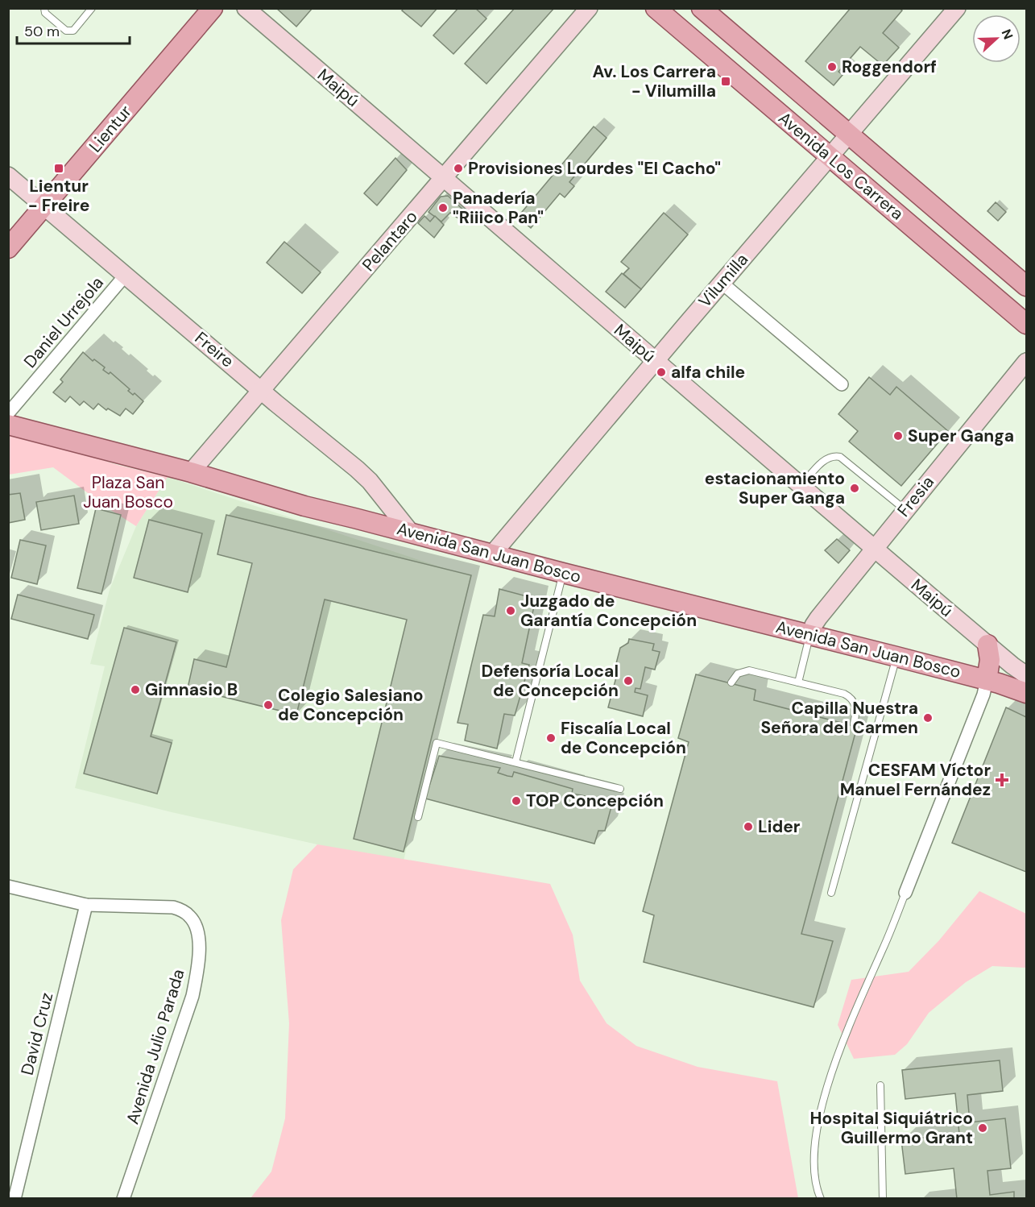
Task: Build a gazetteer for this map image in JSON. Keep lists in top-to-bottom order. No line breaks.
{"streets":{"main road":["Lientur","Avenida Los Carrera","Avenida San Juan Bosco"],"street":["Maipú","Pelantaro","Vilumilla","Daniel Urrejola","Freire","Fresia","David Cruz","Avenida Julio Parada"]},"crossings":[["Maipú","Pelantaro"],["Maipú","Vilumilla"],["Maipú","Fresia"],["Lientur","Freire"],["Avenida Los Carrera","Vilumilla"],["Pelantaro","Freire"],["Pelantaro","Avenida San Juan Bosco"],["Vilumilla","Avenida San Juan Bosco"],["Daniel Urrejola","Freire"],["Freire","Avenida San Juan Bosco"],["Fresia","Avenida San Juan Bosco"],["David Cruz","Avenida Julio Parada"]],"parks":["Plaza San Juan Bosco"],"places":{"other":["Roggendorf","Provisiones Lourdes \"El Cacho\"","Panadería \"Riiico Pan\"","alfa chile","Super Ganga","estacionamiento Super Ganga","Juzgado de Garantía Concepción","Defensoría Local de Concepción","Gimnasio B","Colegio Salesiano de Concepción","Capilla Nuestra Señora del Carmen","Fiscalía Local de Concepción","TOP Concepción","Lider","Hospital Siquiátrico Guillermo Grant"],"transit":["Av. Los Carrera - Vilumilla","Lientur - Freire"],"health":["CESFAM Víctor Manuel Fernández"]},"scale_bar":"50 m","north":"right"}
